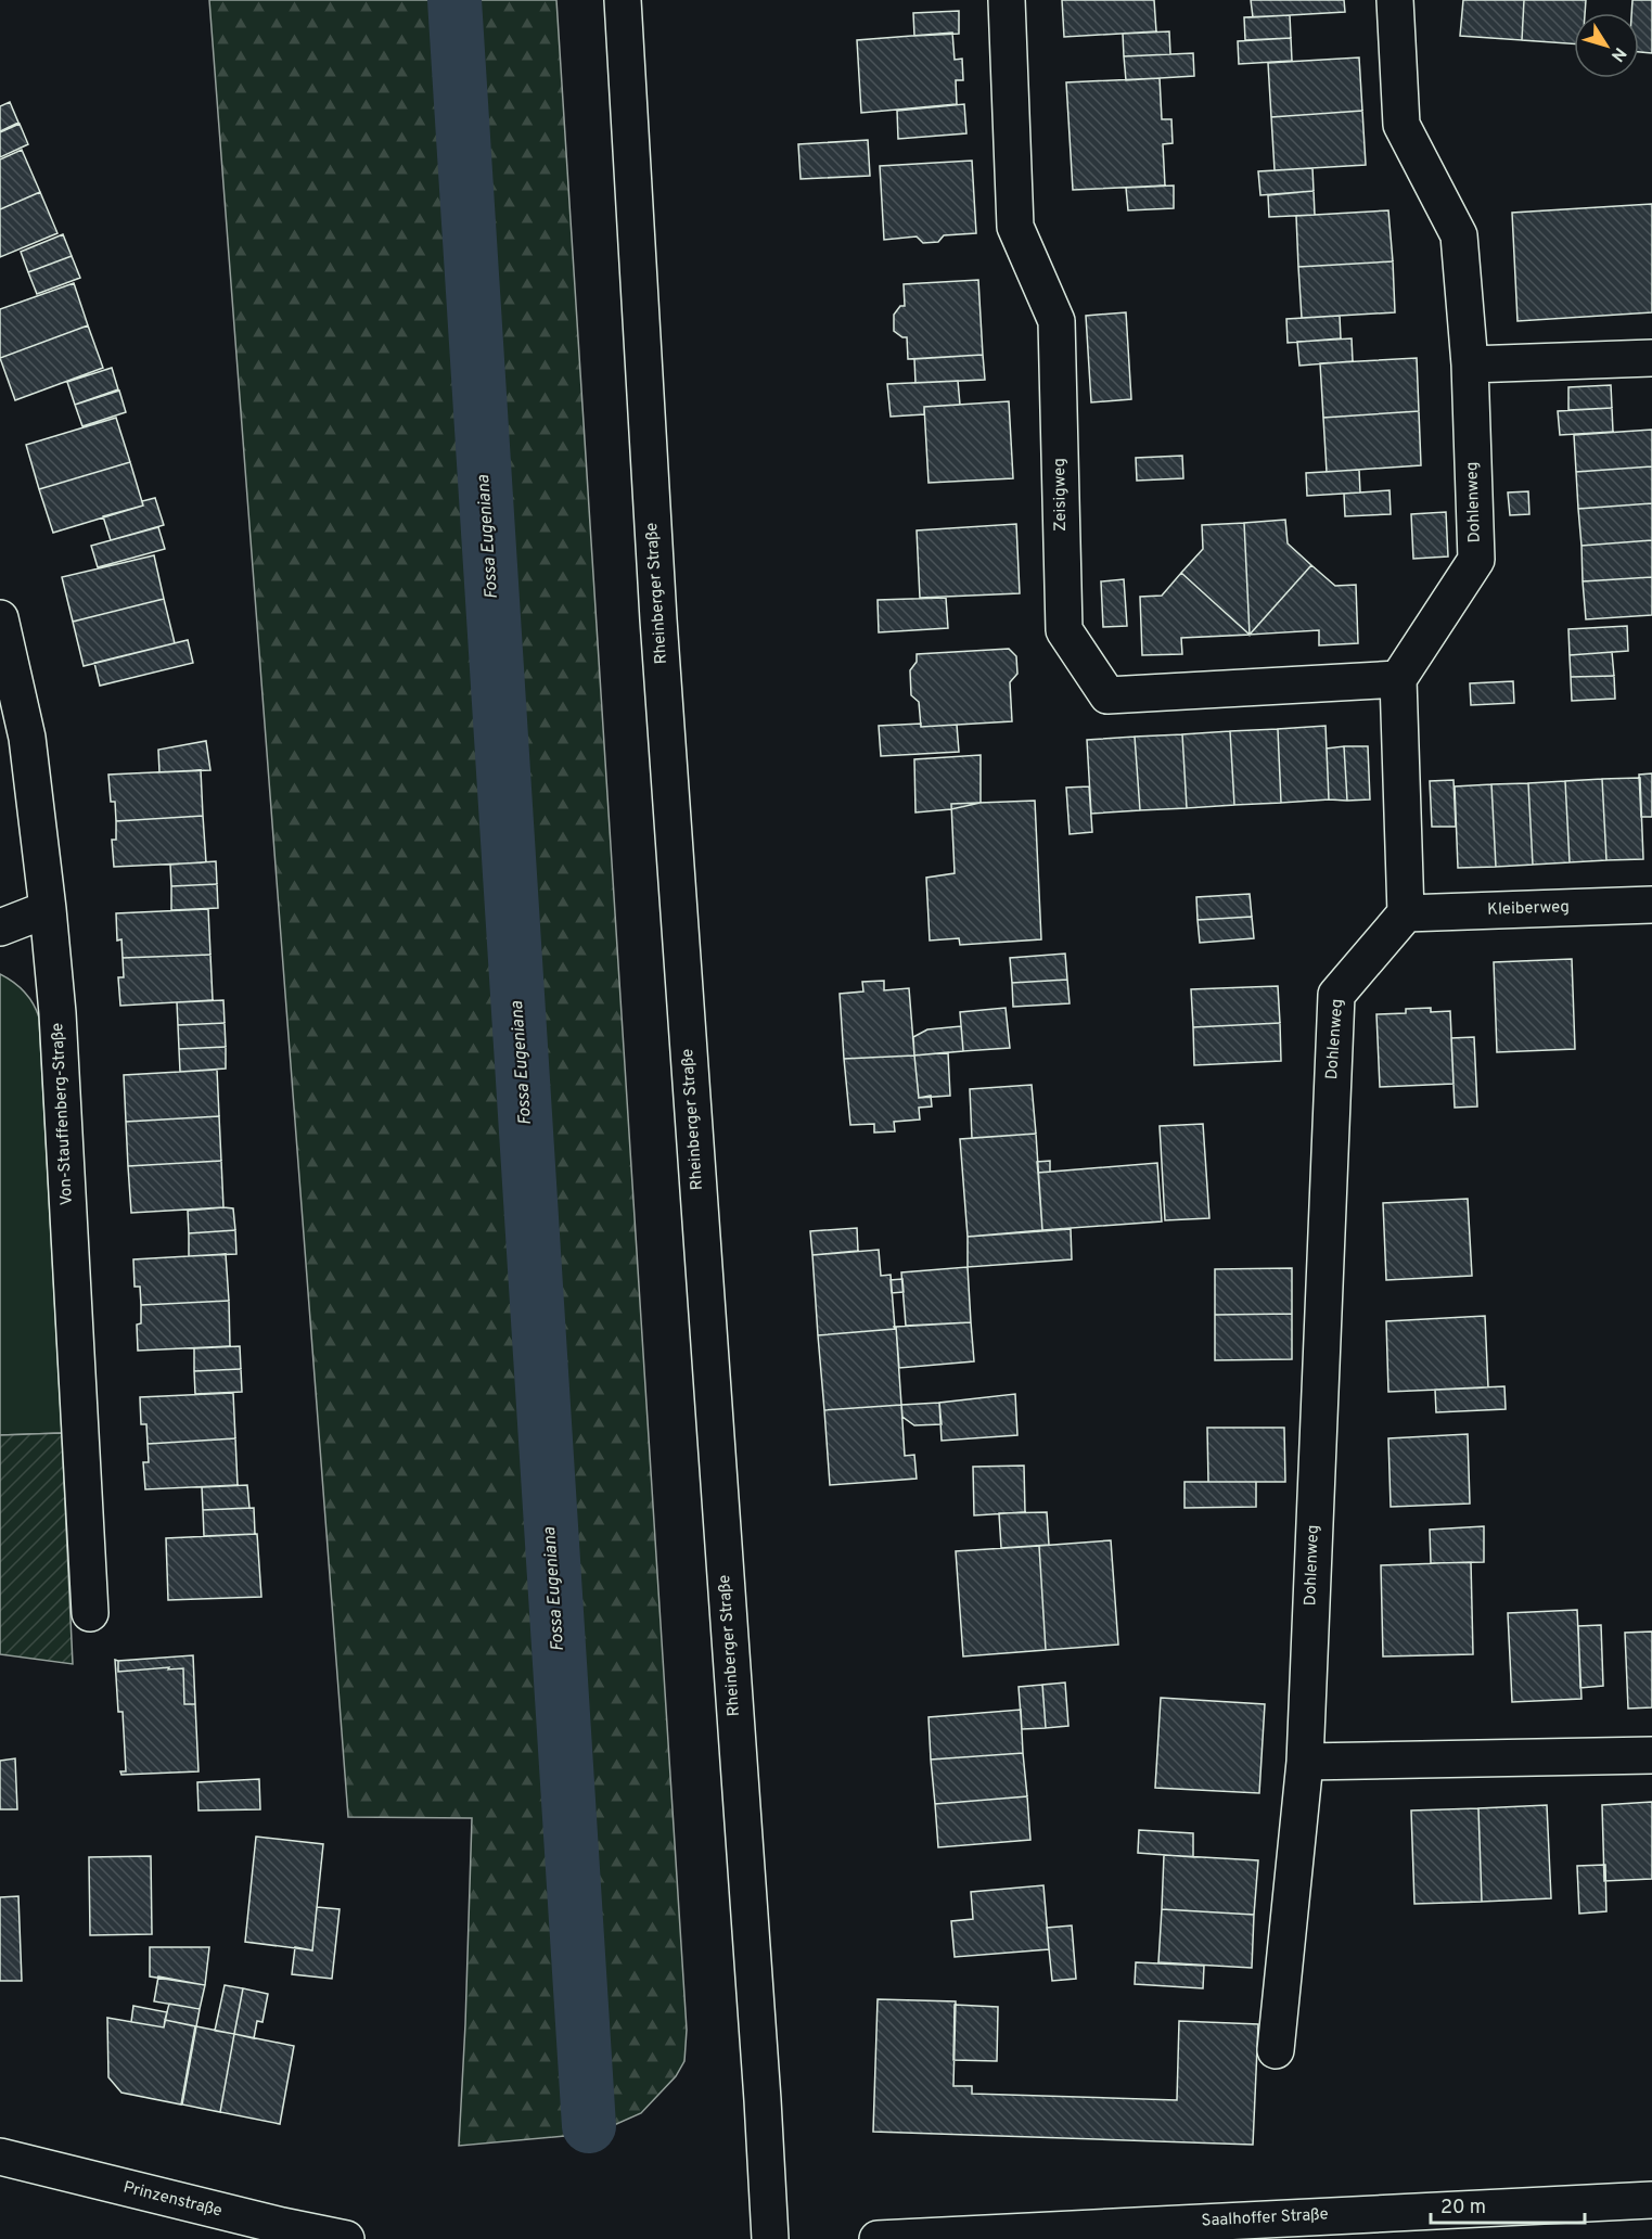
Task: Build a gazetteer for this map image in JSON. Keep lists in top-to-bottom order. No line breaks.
{"streets":{"street":["Zeisigweg","Dohlenweg","Rheinberger Straße","Kleiberweg","Von-Stauffenberg-Straße","Prinzenstraße","Saalhoffer Straße"]},"crossings":[["Zeisigweg","Dohlenweg"],["Dohlenweg","Kleiberweg"]],"water":["Fossa Eugeniana"],"scale_bar":"20 m","north":"bottom right"}
